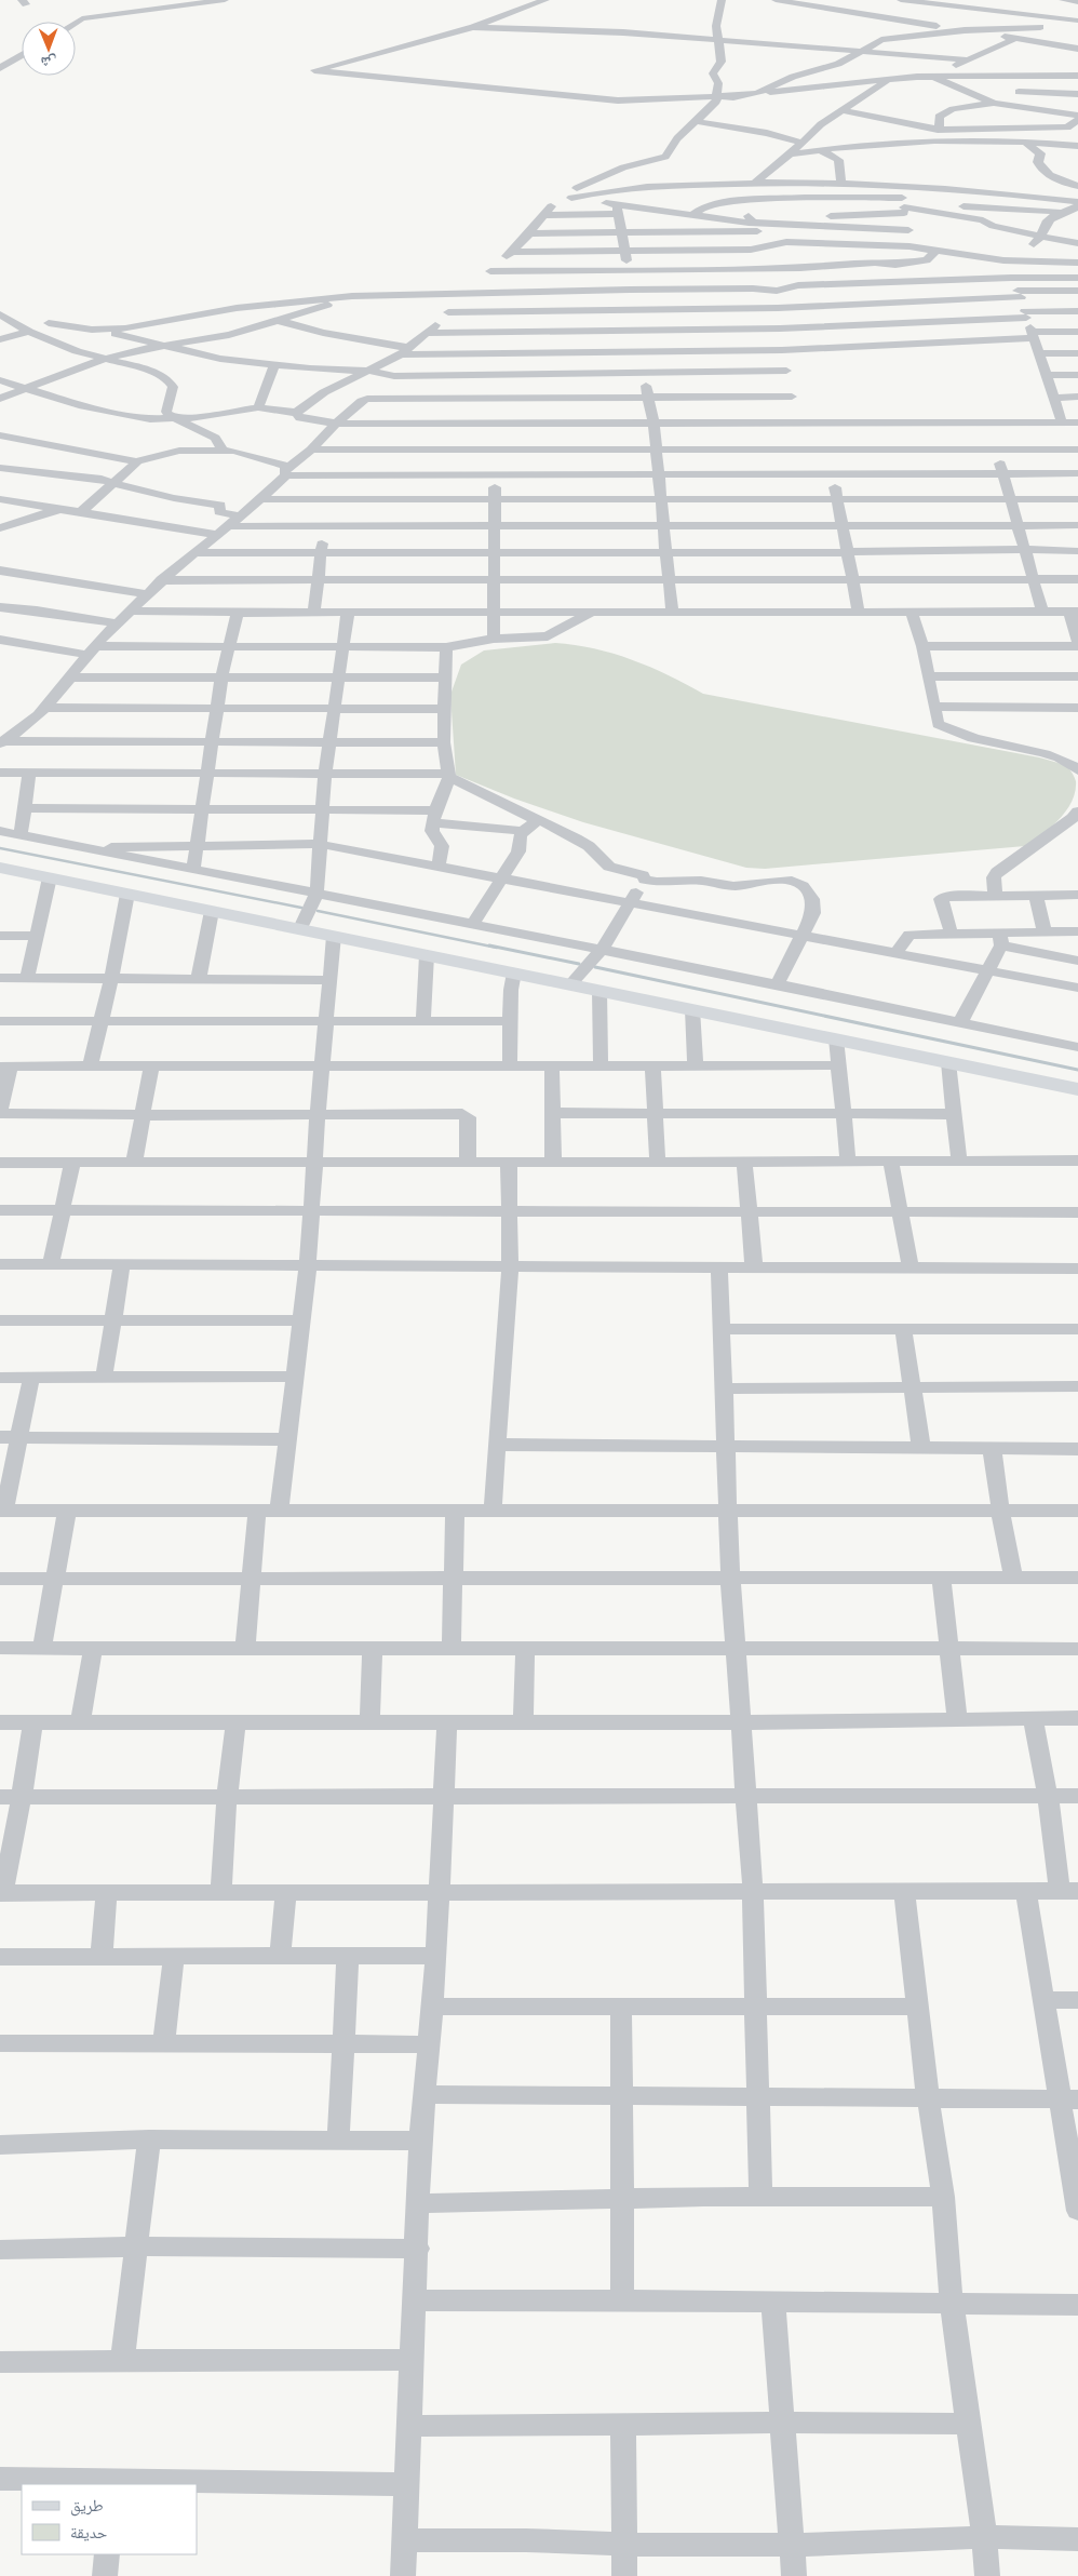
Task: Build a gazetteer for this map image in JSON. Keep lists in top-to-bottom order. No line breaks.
{"legend":["طريق","حديقة"],"north":"bottom"}
